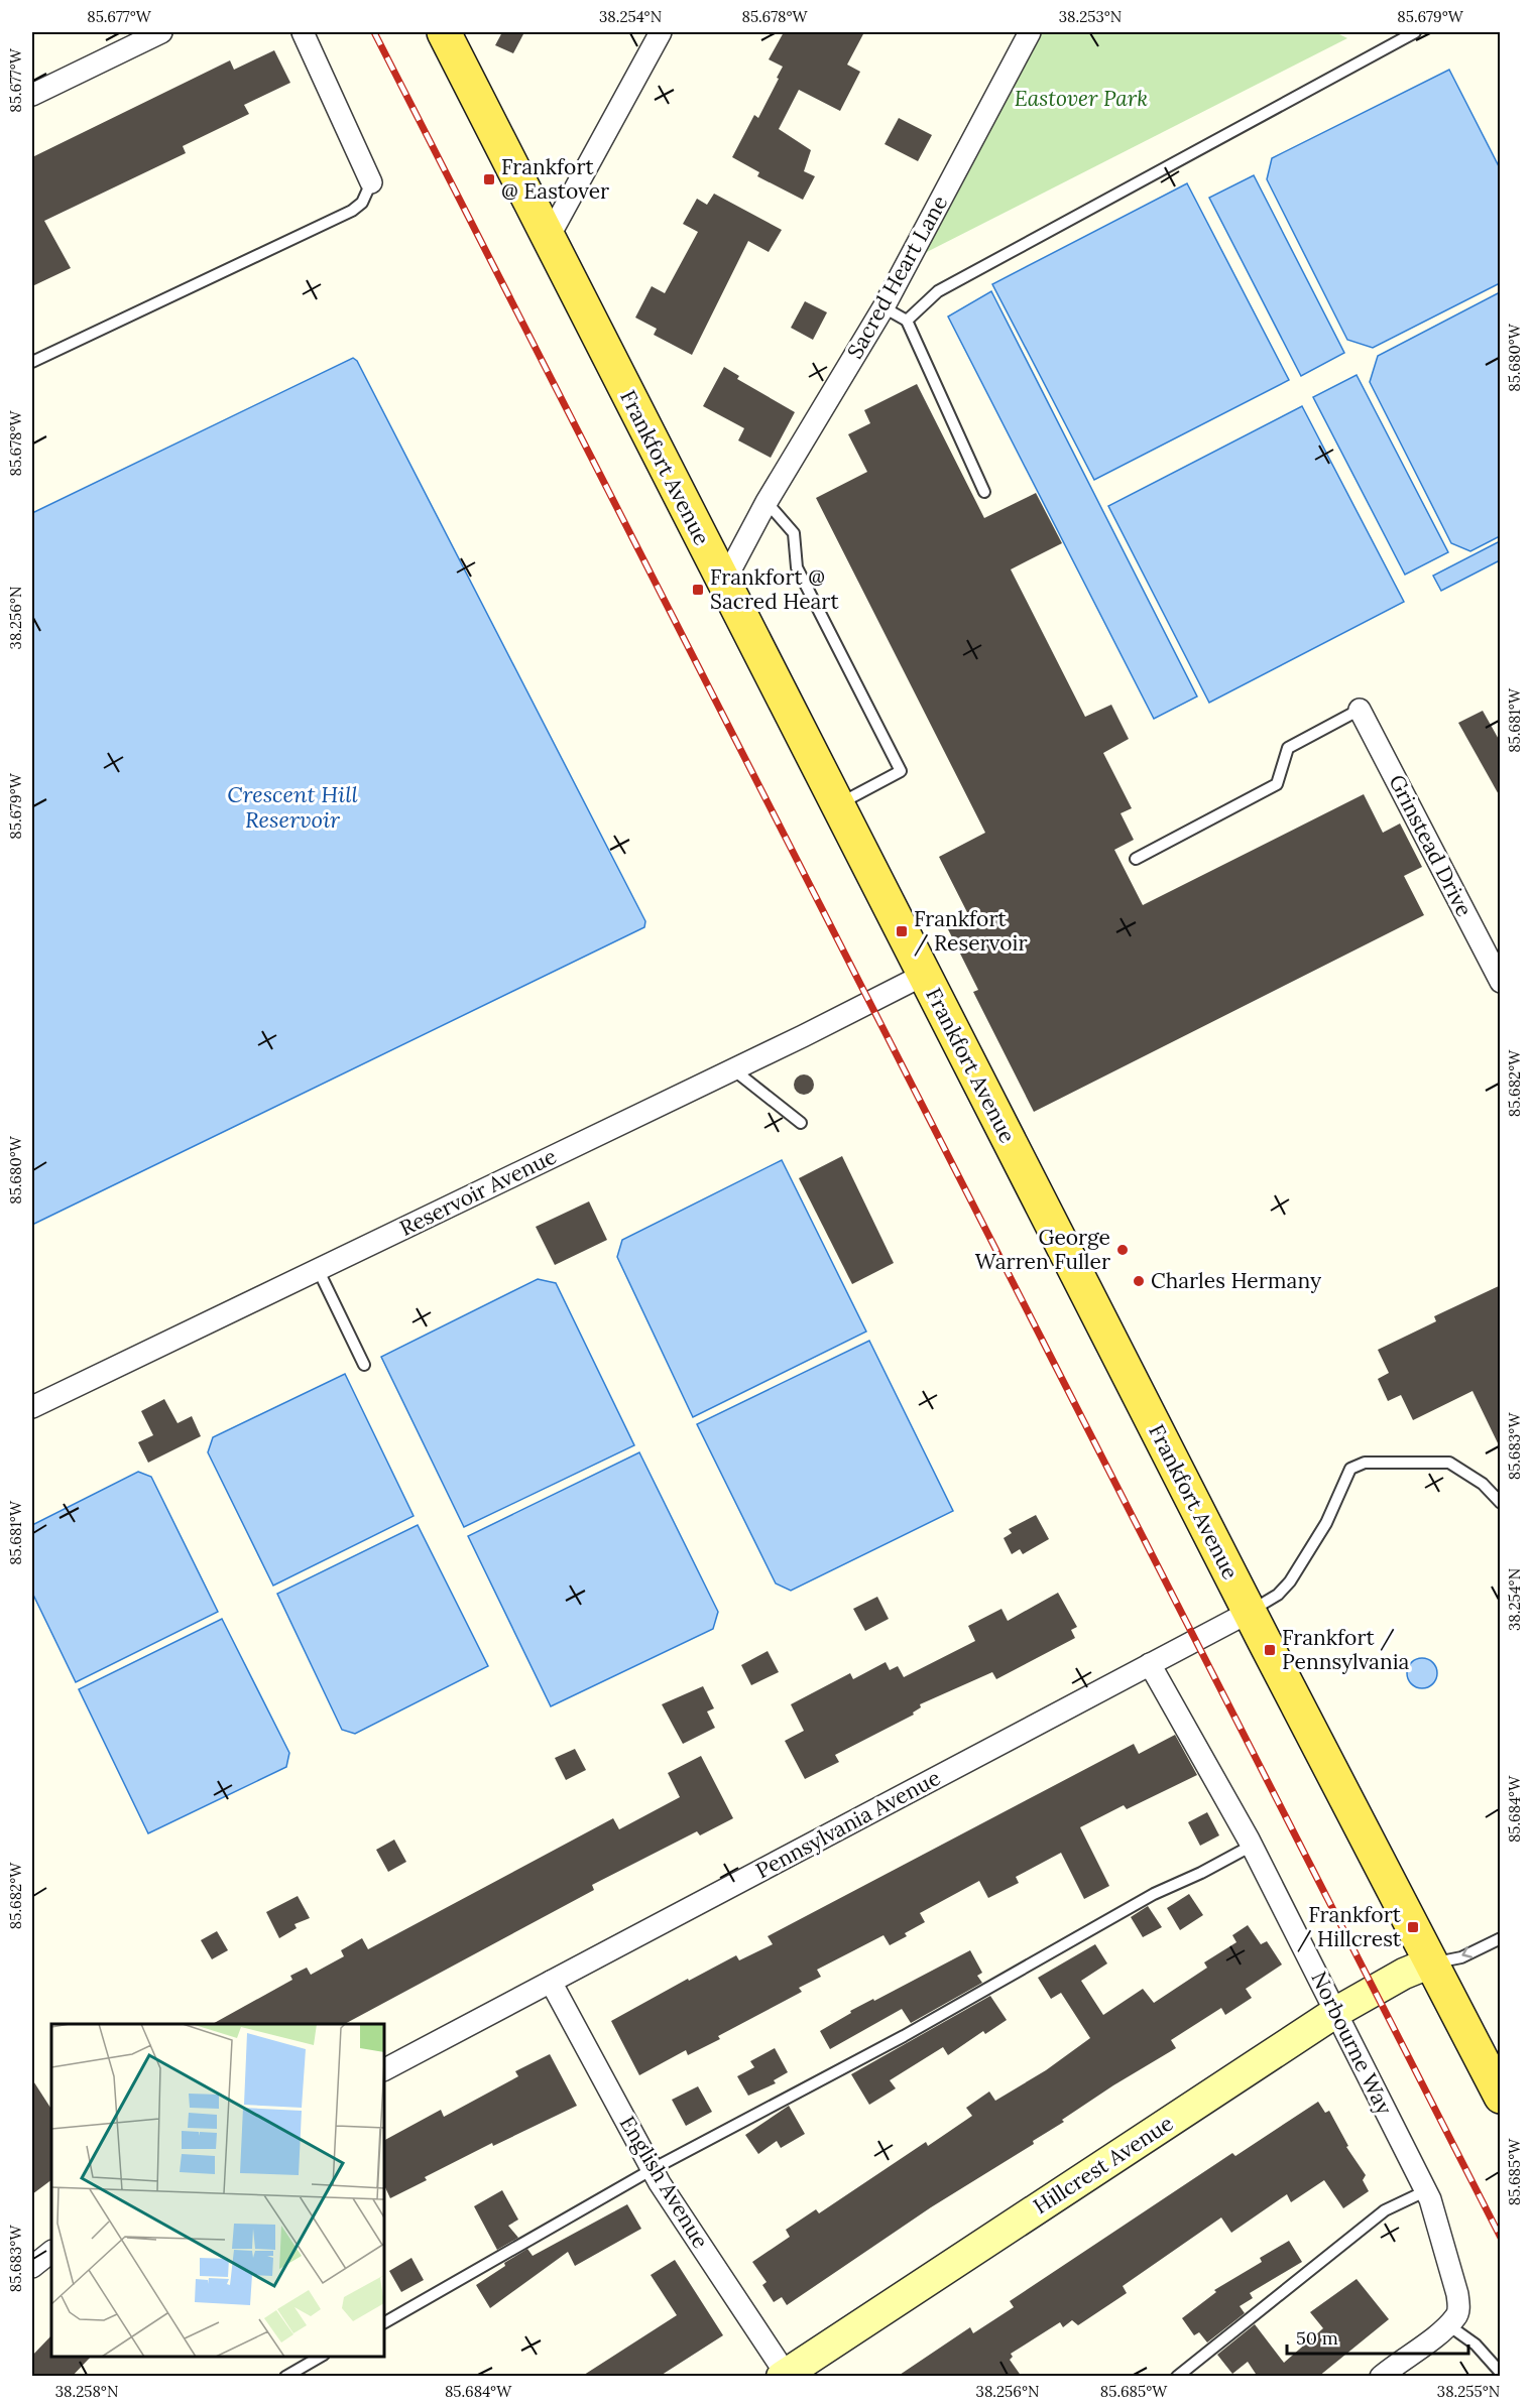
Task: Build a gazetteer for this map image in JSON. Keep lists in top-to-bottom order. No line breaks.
{"streets":{"main road":["Frankfort Avenue","Hillcrest Avenue"],"street":["Sacred Heart Lane","Grinstead Drive","Reservoir Avenue","Pennsylvania Avenue","Norbourne Way","English Avenue"]},"crossings":[["Sacred Heart Lane","Frankfort Avenue"],["Frankfort Avenue","Reservoir Avenue"],["Frankfort Avenue","Pennsylvania Avenue"],["Frankfort Avenue","Hillcrest Avenue"],["Pennsylvania Avenue","Norbourne Way"],["Pennsylvania Avenue","English Avenue"],["Norbourne Way","Hillcrest Avenue"],["Hillcrest Avenue","English Avenue"]],"water":["Crescent Hill Reservoir"],"parks":["Eastover Park"],"places":{"transit":["Frankfort @ Eastover","Frankfort @ Sacred Heart","Frankfort / Reservoir","Frankfort / Pennsylvania","Frankfort / Hillcrest"],"other":["George Warren Fuller","Charles Hermany"]},"scale_bar":"50 m","coordinates":["85.677°W","38.254°N","85.678°W","38.253°N","85.679°W","85.680°W","38.256°N","85.681°W","85.682°W","85.683°W","85.684°W","85.685°W","38.258°N","38.255°N"]}
